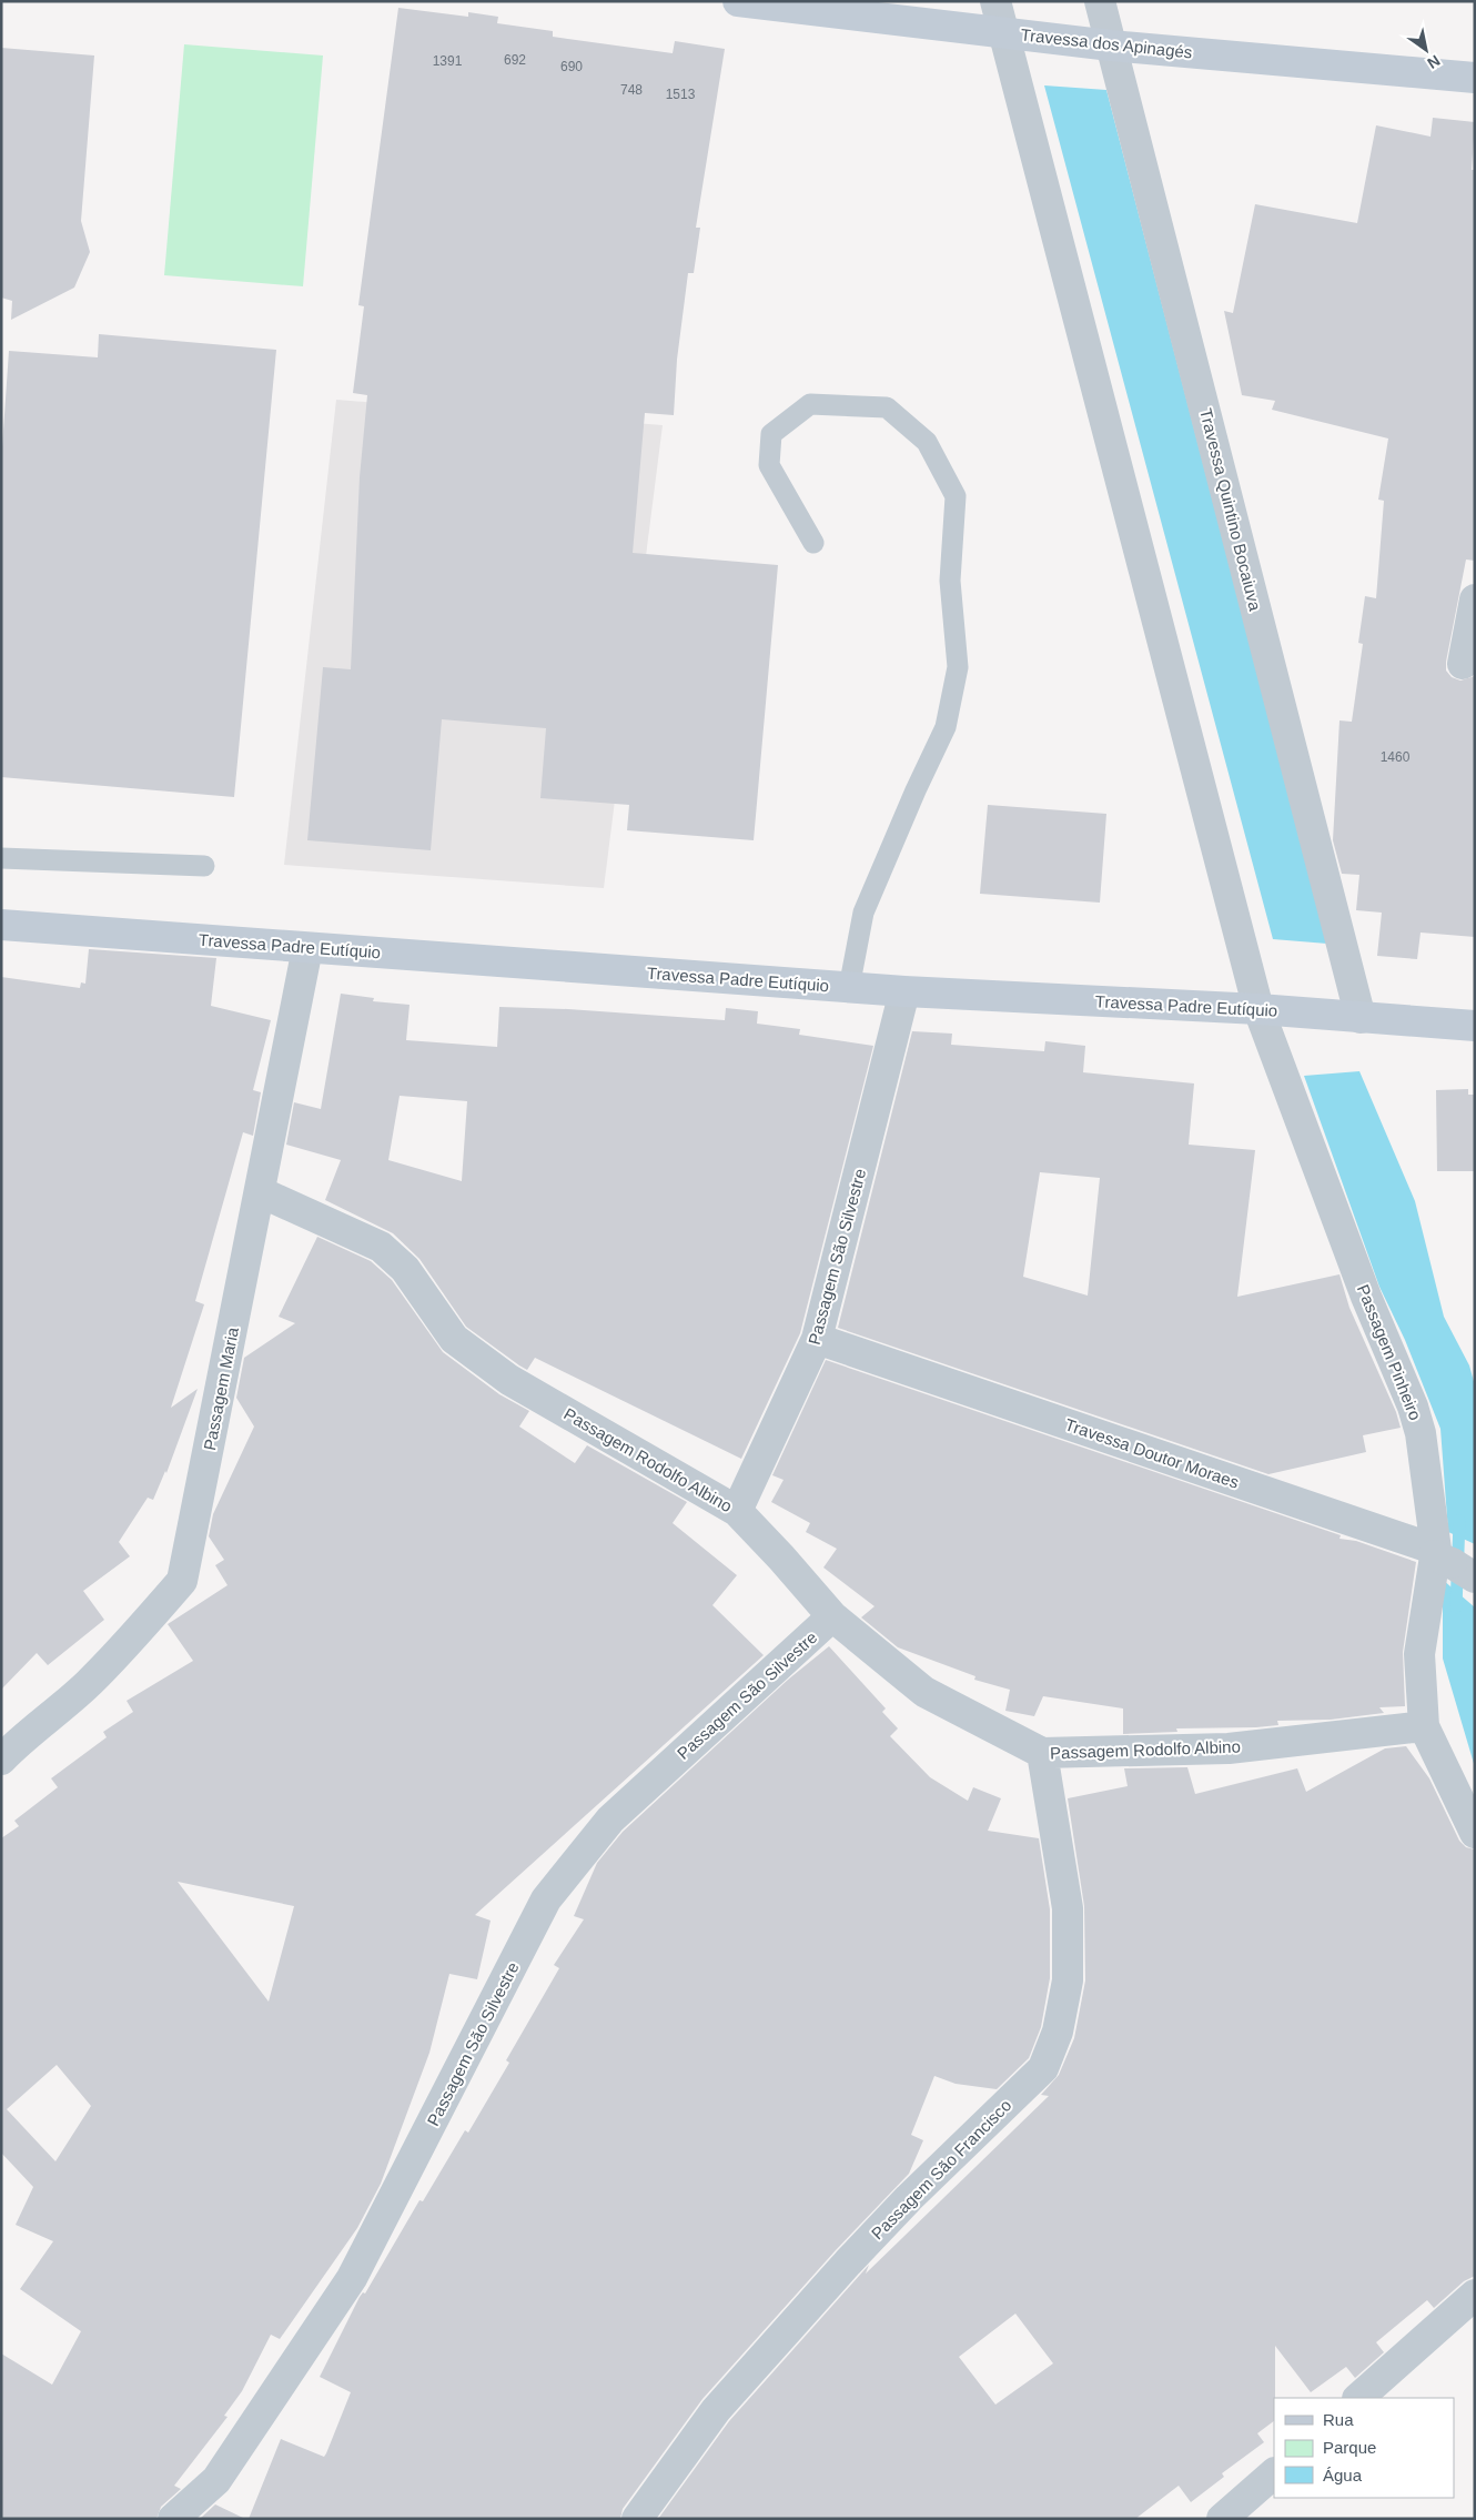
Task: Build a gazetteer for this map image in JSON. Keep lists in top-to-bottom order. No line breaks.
{"streets":{"main road":["Travessa dos Apinagés","Travessa Padre Eutíquio"],"street":["Travessa Quintino Bocaiuva","Passagem São Silvestre","Passagem Pinheiro","Passagem Maria","Travessa Doutor Moraes","Passagem Rodolfo Albino","Passagem São Francisco"]},"crossings":[["Travessa dos Apinagés","Travessa Quintino Bocaiuva"],["Travessa Quintino Bocaiuva","Travessa Padre Eutíquio"],["Travessa Padre Eutíquio","Passagem São Silvestre"],["Travessa Padre Eutíquio","Passagem Pinheiro"],["Travessa Padre Eutíquio","Passagem Maria"],["Passagem São Silvestre","Travessa Doutor Moraes"],["Passagem São Silvestre","Passagem Rodolfo Albino"],["Passagem Pinheiro","Travessa Doutor Moraes"],["Passagem Pinheiro","Passagem Rodolfo Albino"],["Passagem Maria","Passagem Rodolfo Albino"],["Passagem Rodolfo Albino","Passagem São Francisco"]],"house_numbers":["692","1391","690","748","1513","1460"],"legend":["Rua","Parque","Água"],"north":"bottom right"}
